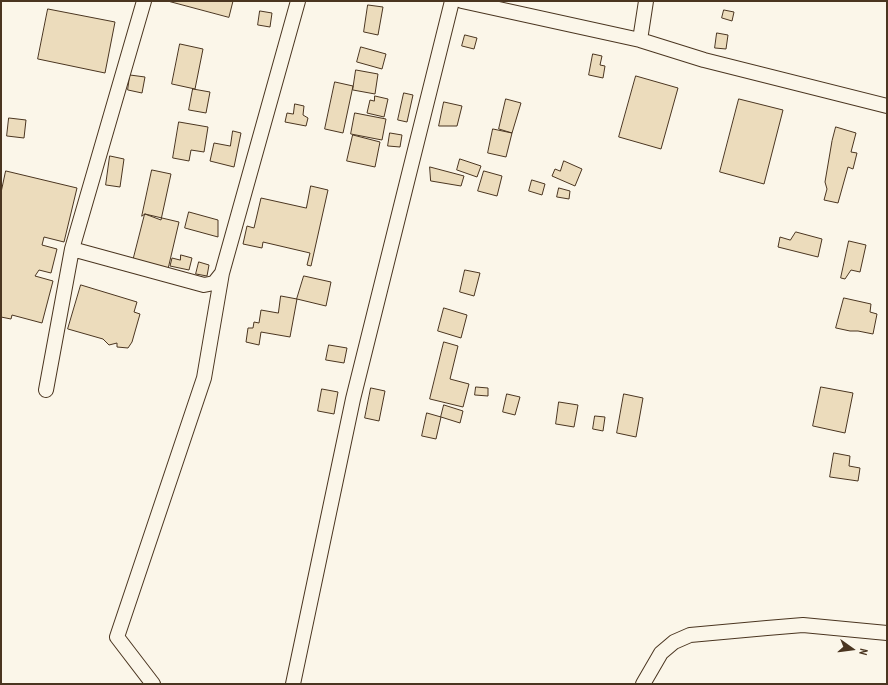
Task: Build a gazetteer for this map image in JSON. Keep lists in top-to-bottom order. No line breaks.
{"north":"right"}
